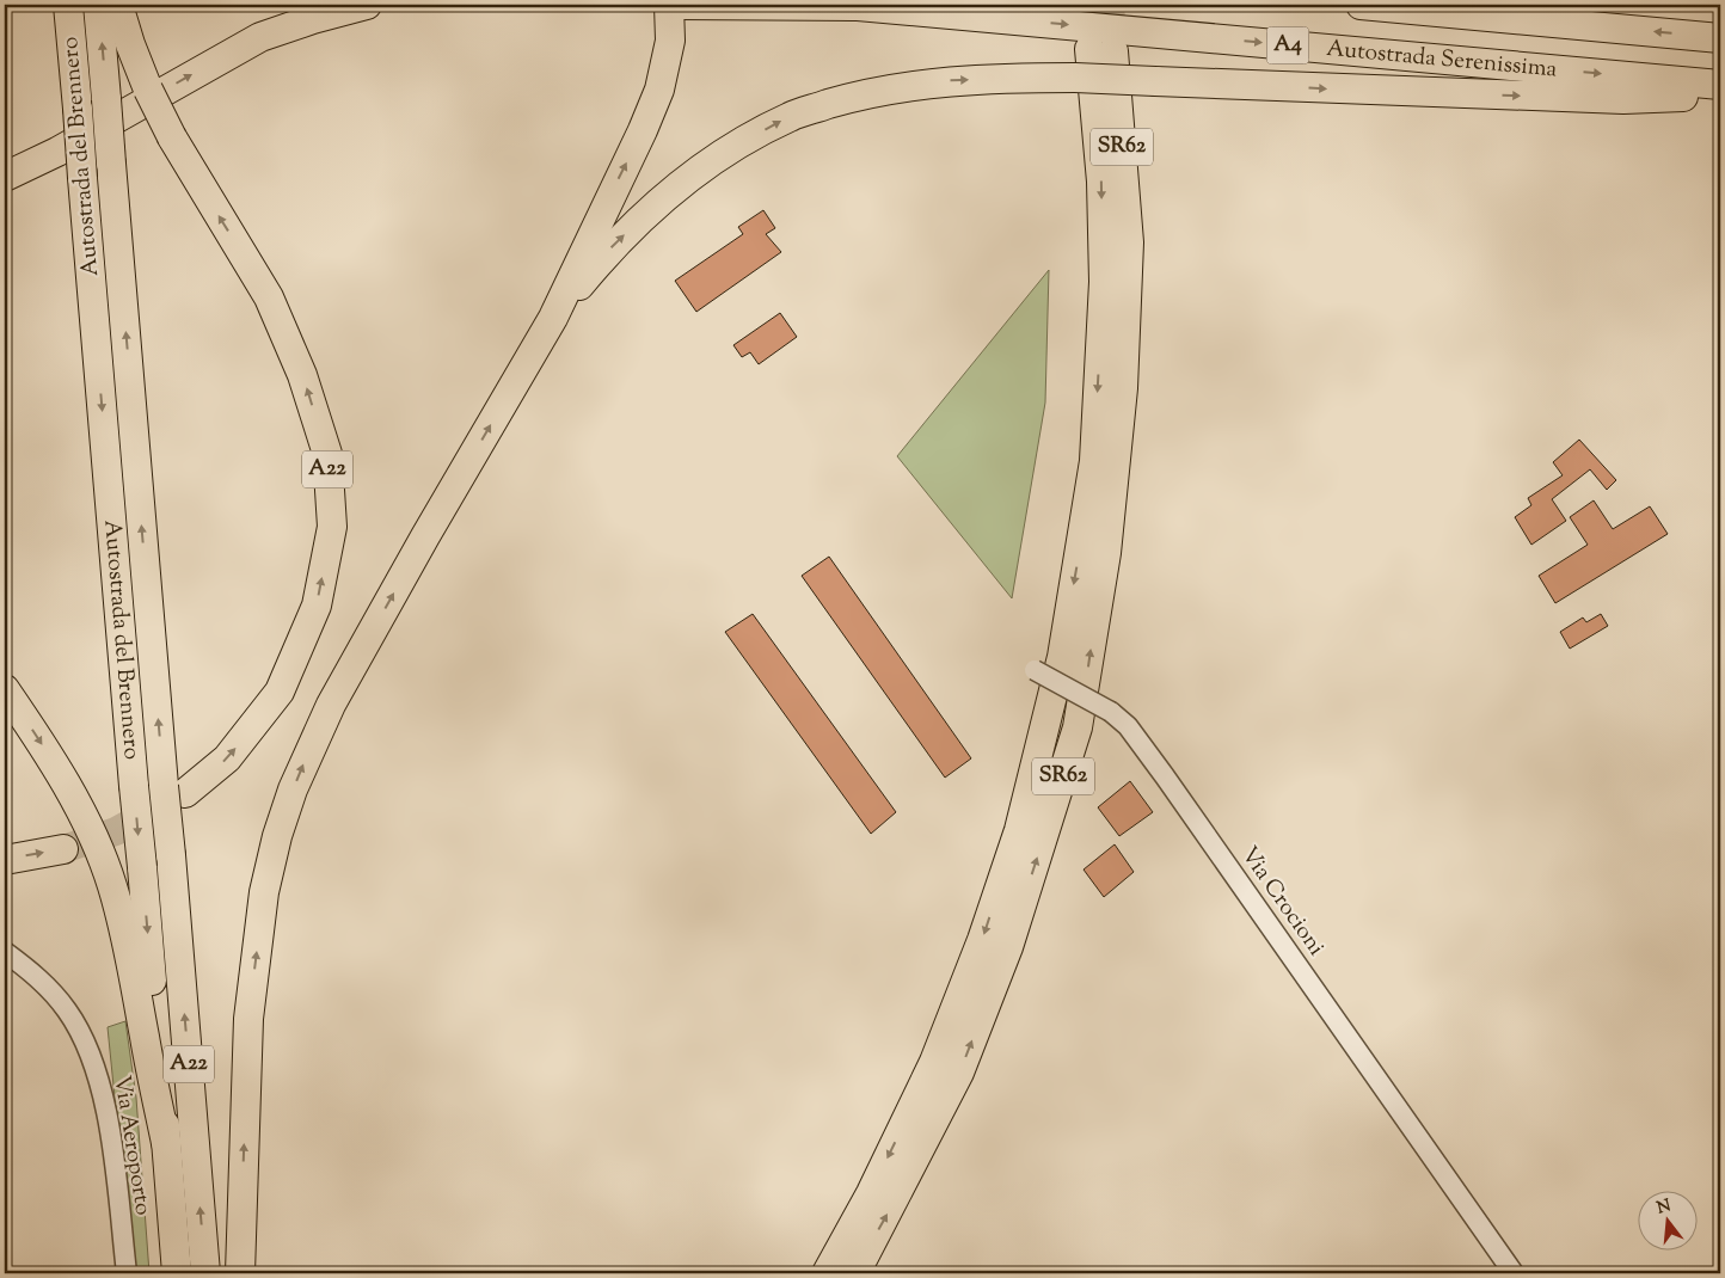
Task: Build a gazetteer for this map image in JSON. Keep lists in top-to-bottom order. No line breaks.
{"streets":{"highway":["A4","Autostrada Serenissima","SR62","Autostrada del Brennero","A22"],"street":["Via Crocioni","Via Aeroporto"]},"crossings":[["Autostrada del Brennero","A22"]],"north":"top"}
